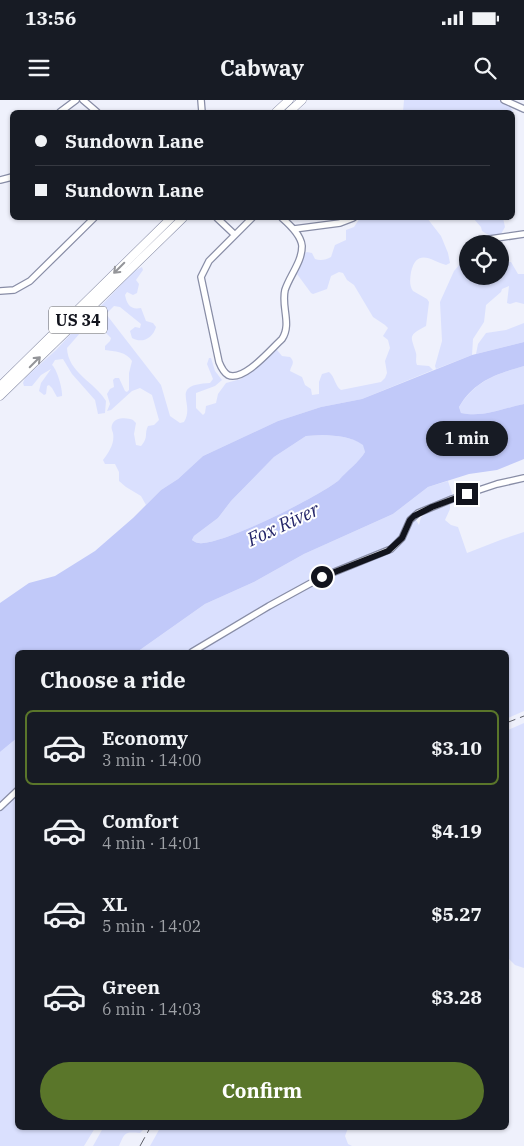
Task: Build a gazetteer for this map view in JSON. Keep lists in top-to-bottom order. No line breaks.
{"streets":{"main road":["US 34"]},"water":["Fox River"],"page":{"status":"13:56","header":"Cabway","banner":["Sundown Lane","Sundown Lane"],"bubble":"1 min","heading":"Choose a ride","list":[{"name":"Economy","note":"3 min · 14:00","value":"$3.10"},{"name":"Comfort","note":"4 min · 14:01","value":"$4.19"},{"name":"XL","note":"5 min · 14:02","value":"$5.27"},{"name":"Green","note":"6 min · 14:03","value":"$3.28"}],"buttons":"Confirm"}}
